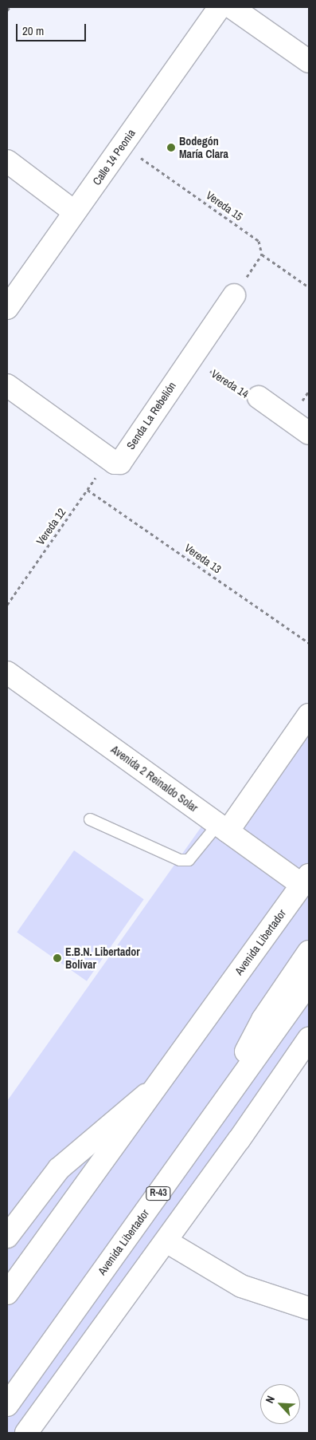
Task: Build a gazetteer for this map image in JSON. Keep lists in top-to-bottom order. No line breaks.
{"streets":{"street":["Calle 14 Peonia","Vereda 14","Senda La Rebelión","Avenida 2 Reinaldo Solar","Avenida Libertador","R-43"],"path":["Vereda 15","Vereda 12","Vereda 13"]},"crossings":[["Calle 14 Peonia","Vereda 15"],["Vereda 14","Senda La Rebelión"],["Senda La Rebelión","Vereda 12"],["Vereda 12","Vereda 13"],["Avenida 2 Reinaldo Solar","Avenida Libertador"]],"places":["Bodegón María Clara","E.B.N. Libertador Bolívar"],"scale_bar":"20 m","north":"top left"}
